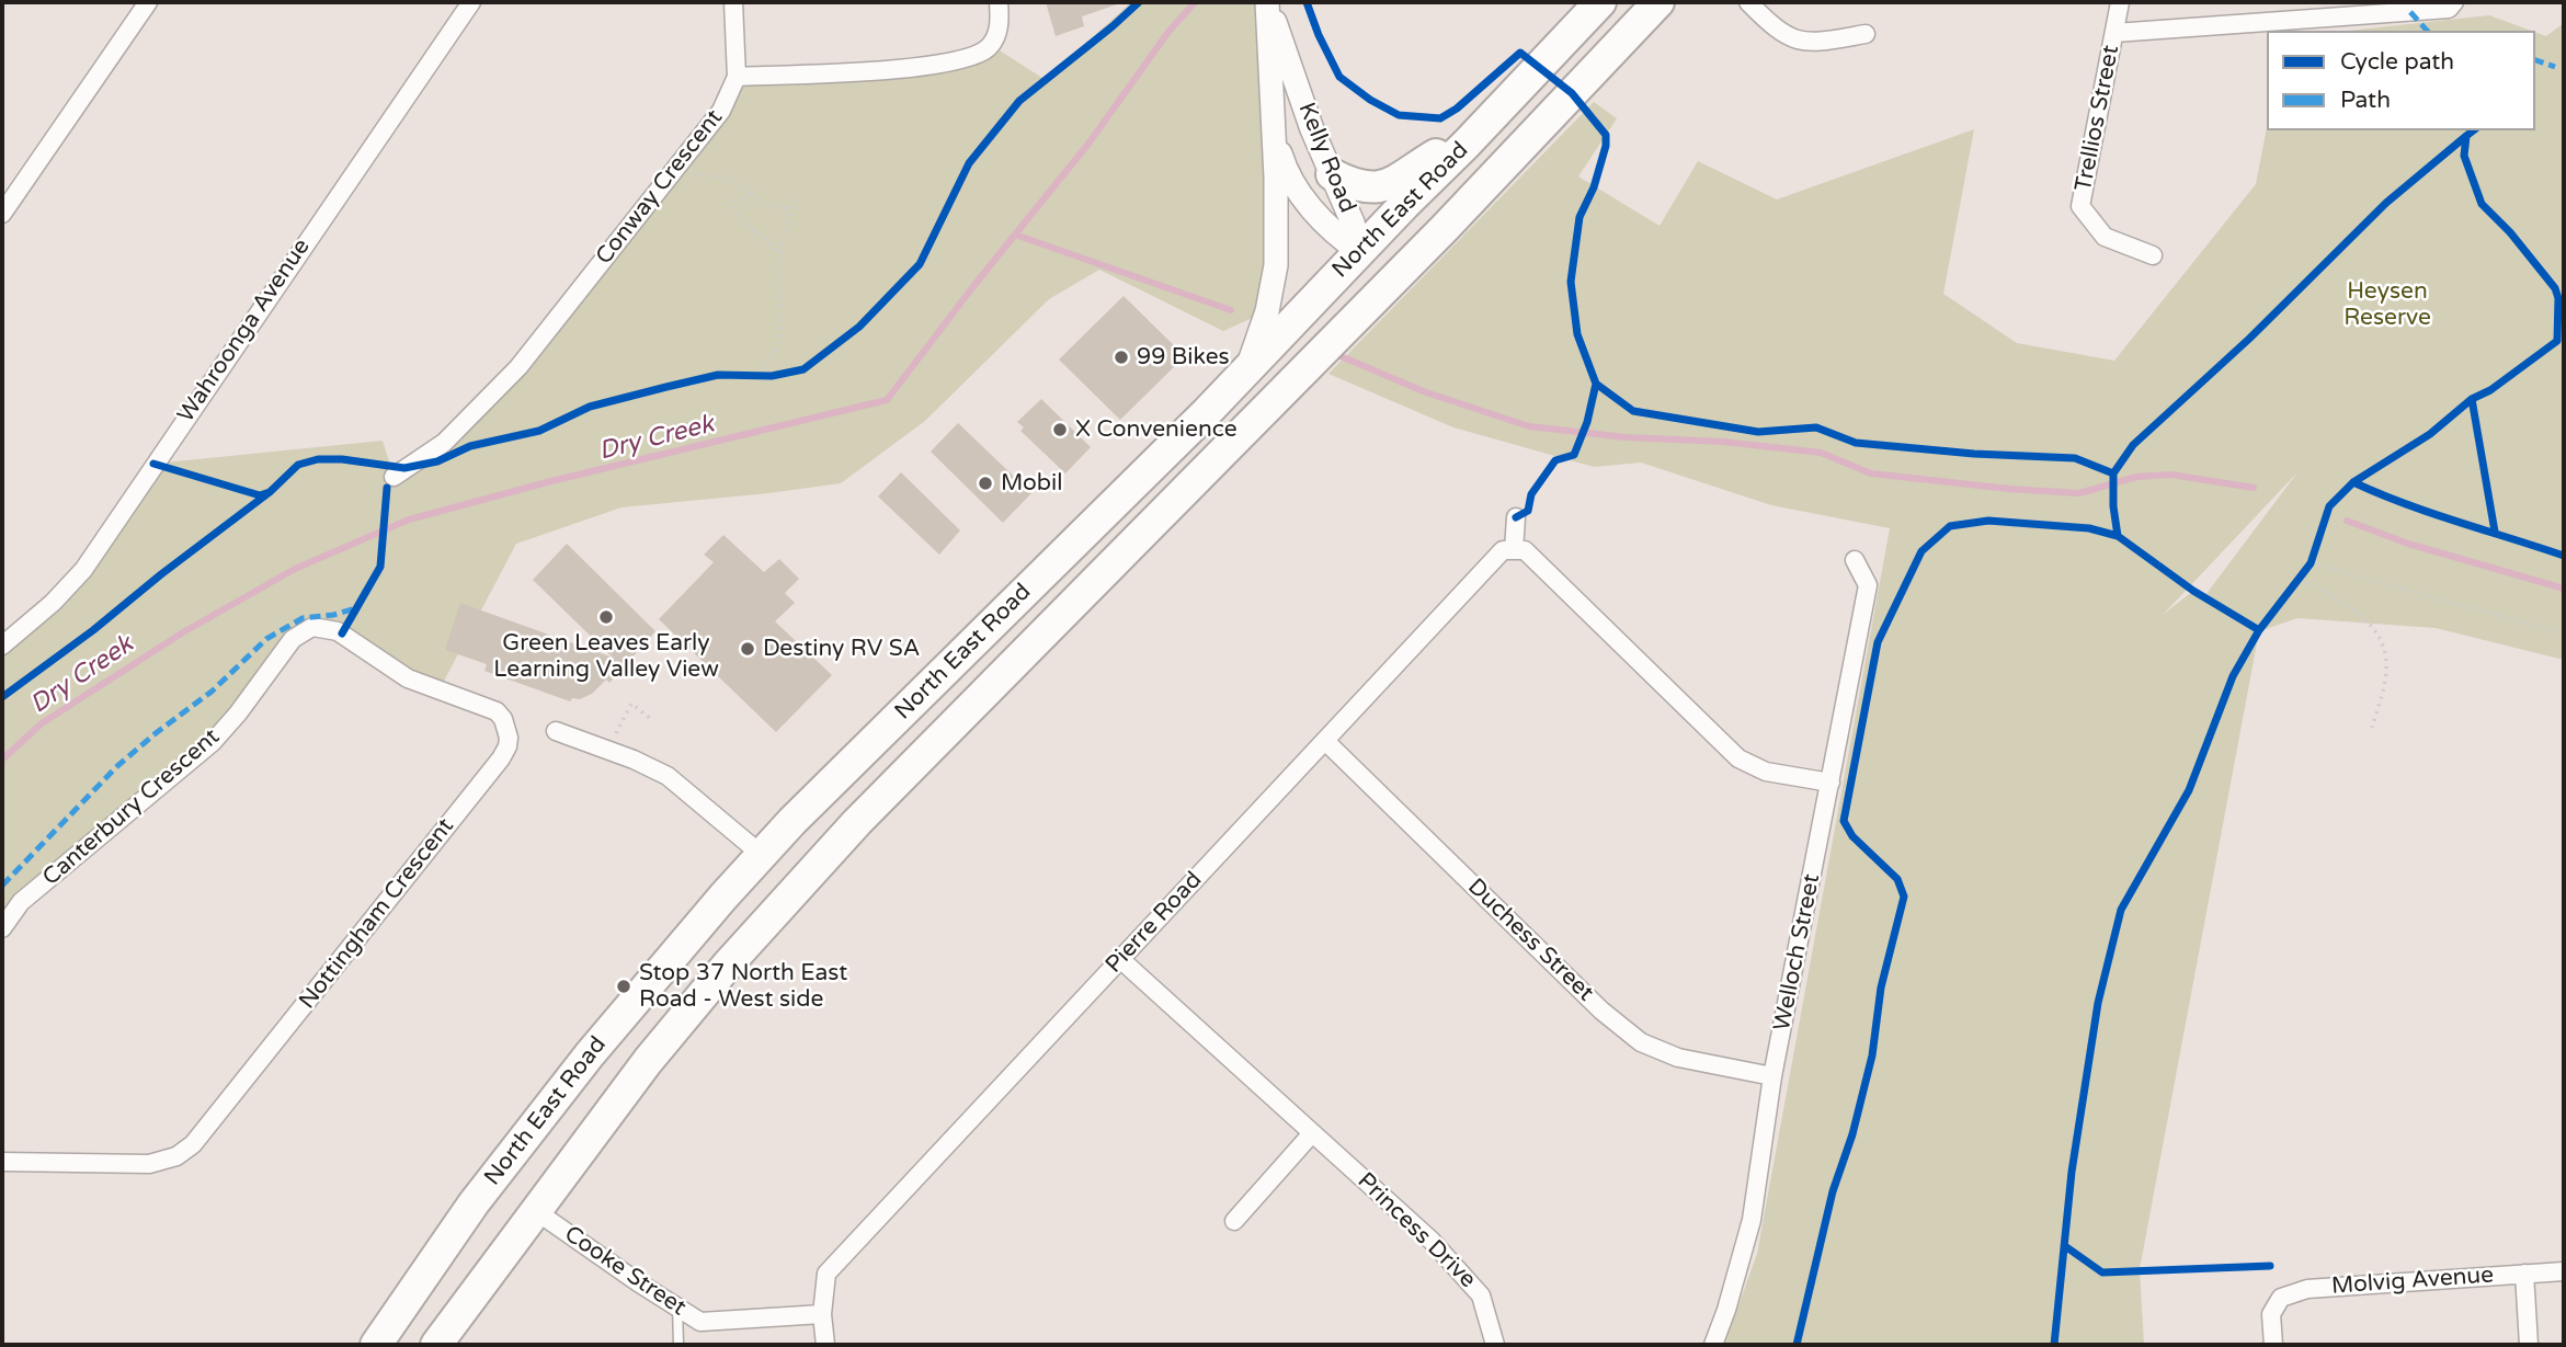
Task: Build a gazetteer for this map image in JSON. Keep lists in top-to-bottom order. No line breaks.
{"streets":{"highway":["North East Road"],"street":["Trellios Street","Kelly Road","Conway Crescent","Wahroonga Avenue","Canterbury Crescent","Nottingham Crescent","Pierre Road","Duchess Street","Welloch Street","Princess Drive","Cooke Street","Molvig Avenue"]},"crossings":[["Kelly Road","North East Road"],["North East Road","Cooke Street"],["Canterbury Crescent","Nottingham Crescent"],["Pierre Road","Duchess Street"],["Pierre Road","Princess Drive"],["Pierre Road","Cooke Street"],["Duchess Street","Welloch Street"]],"water":["Dry Creek"],"parks":["Heysen Reserve"],"places":["99 Bikes","X Convenience","Mobil","Green Leaves Early Learning Valley View","Destiny RV SA","Stop 37 North East Road - West side"],"legend":["Cycle path","Path"]}
